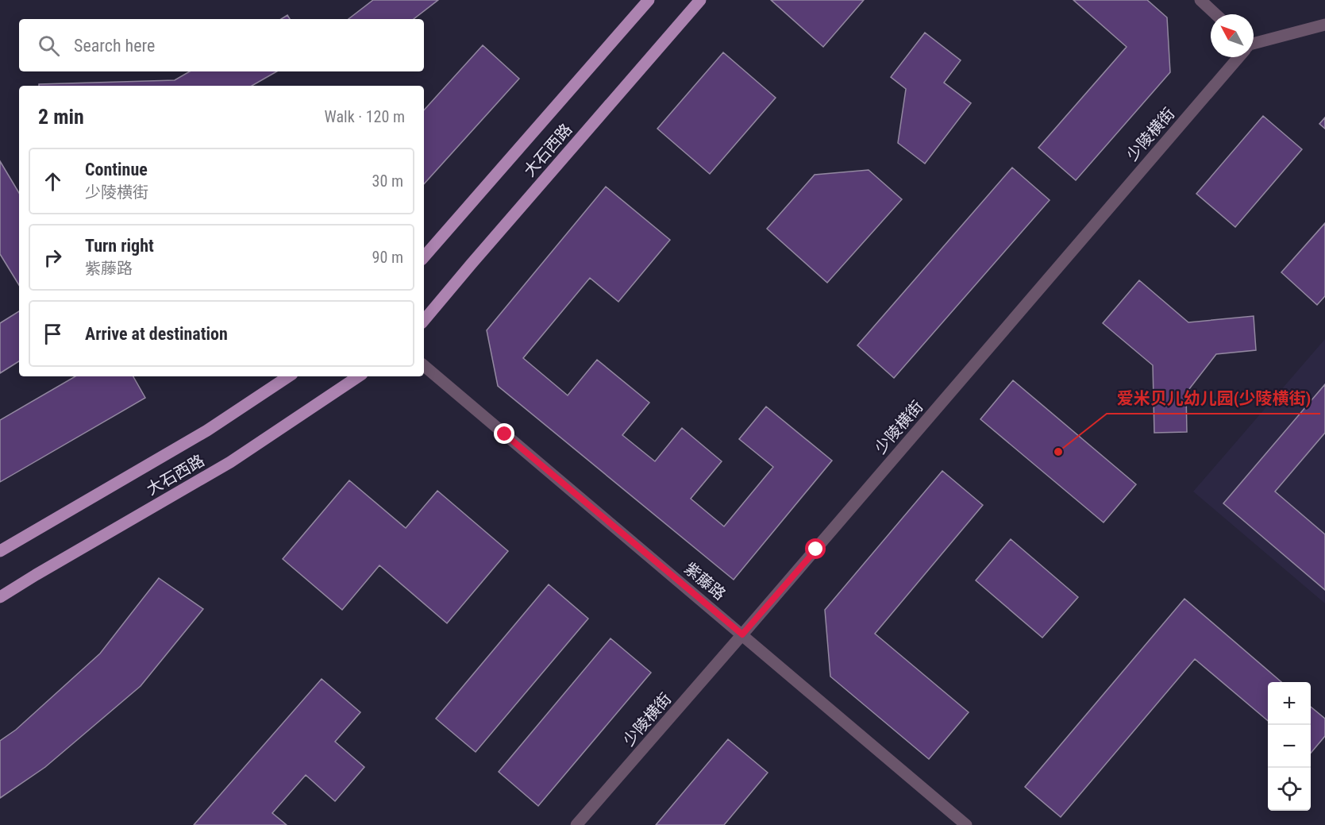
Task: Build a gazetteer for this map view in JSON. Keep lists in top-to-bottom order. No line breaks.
{"streets":{"main road":["大石西路"],"street":["少陵横街","紫藤路"]},"crossings":[["少陵横街","紫藤路"]],"places":["爱米贝儿幼儿园(少陵横街)"],"north":"top left","page":{"search":"Search here","heading":["2 min","Walk · 120 m"],"list":[["Continue","少陵横街","30 m"],["Turn right","紫藤路","90 m"],"Arrive at destination"],"map_buttons":["+","−"]}}
